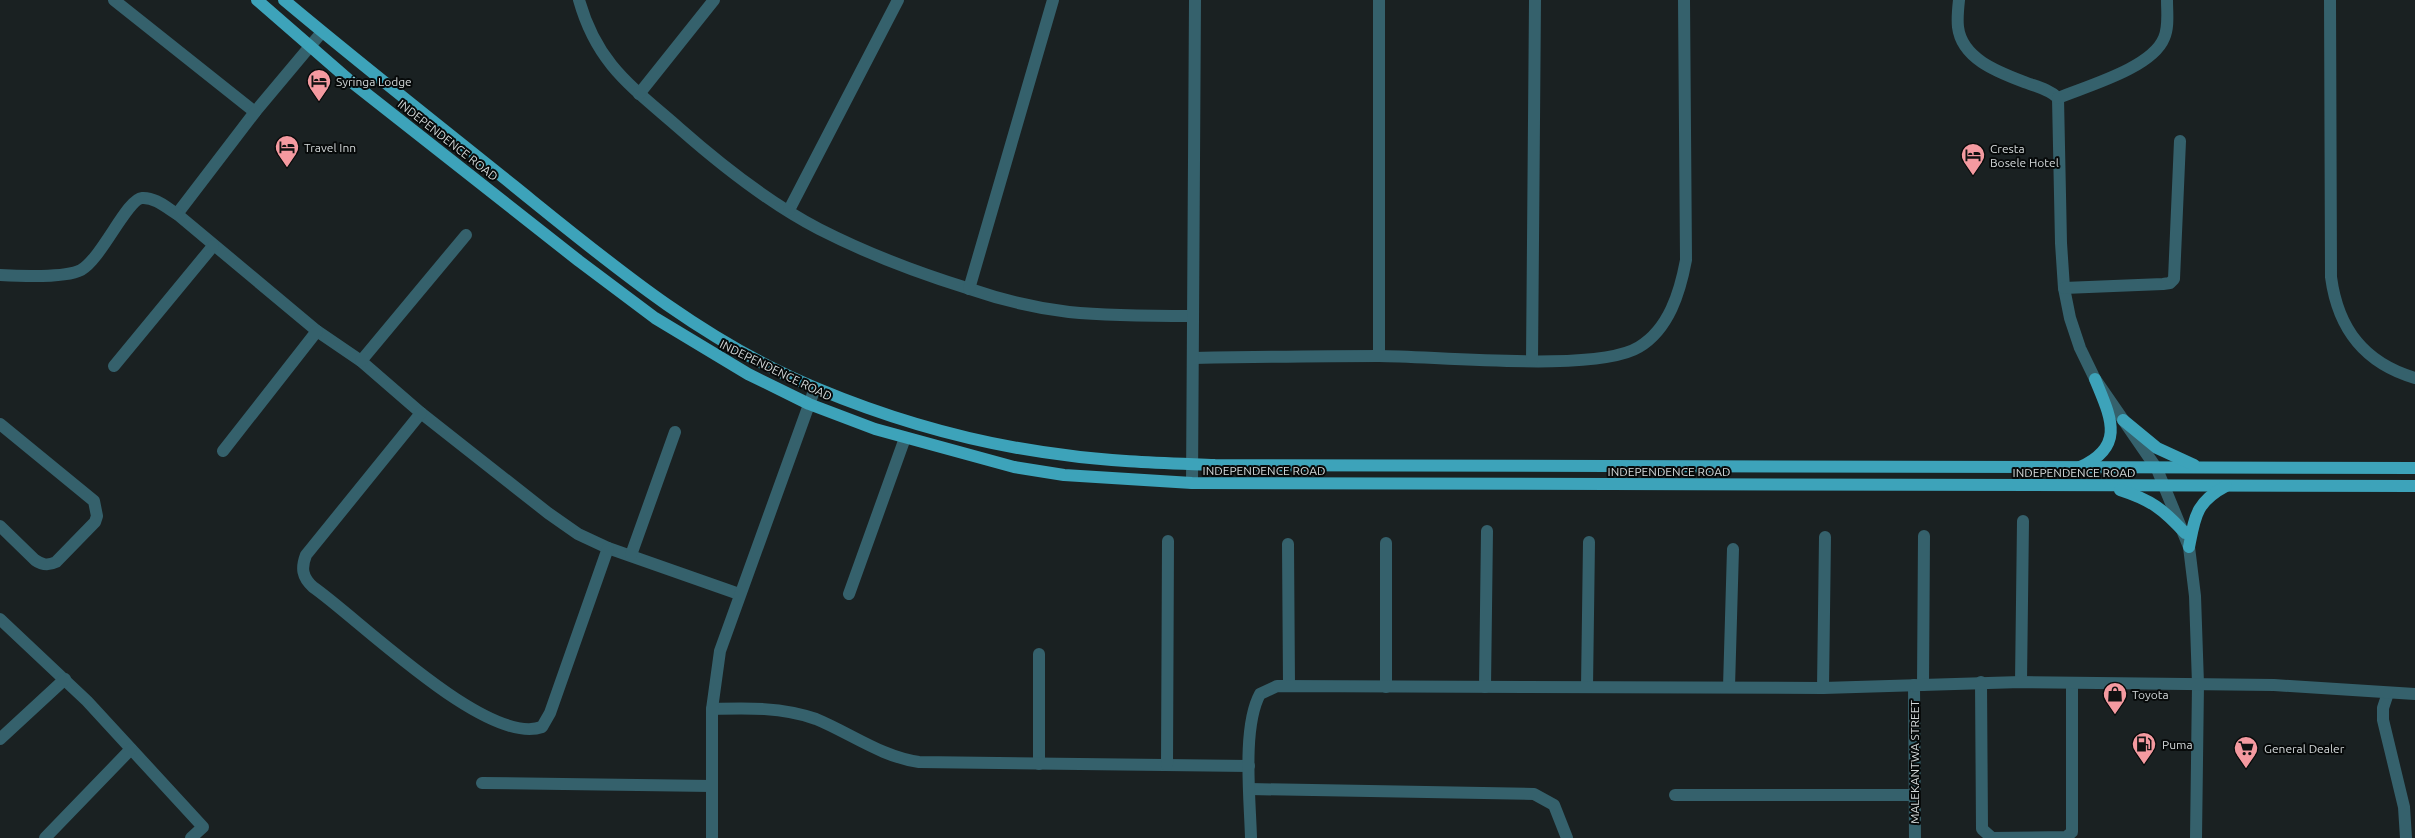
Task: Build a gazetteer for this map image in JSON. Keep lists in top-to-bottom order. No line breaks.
{"streets":{"main road":["INDEPENDENCE ROAD"],"street":["MALEKANTWA STREET"]},"places":{"hotel":["Syringa Lodge","Travel Inn","Cresta Bosele Hotel"],"shop":["Toyota"],"fuel station":["Puma"],"supermarket":["General Dealer"]}}
